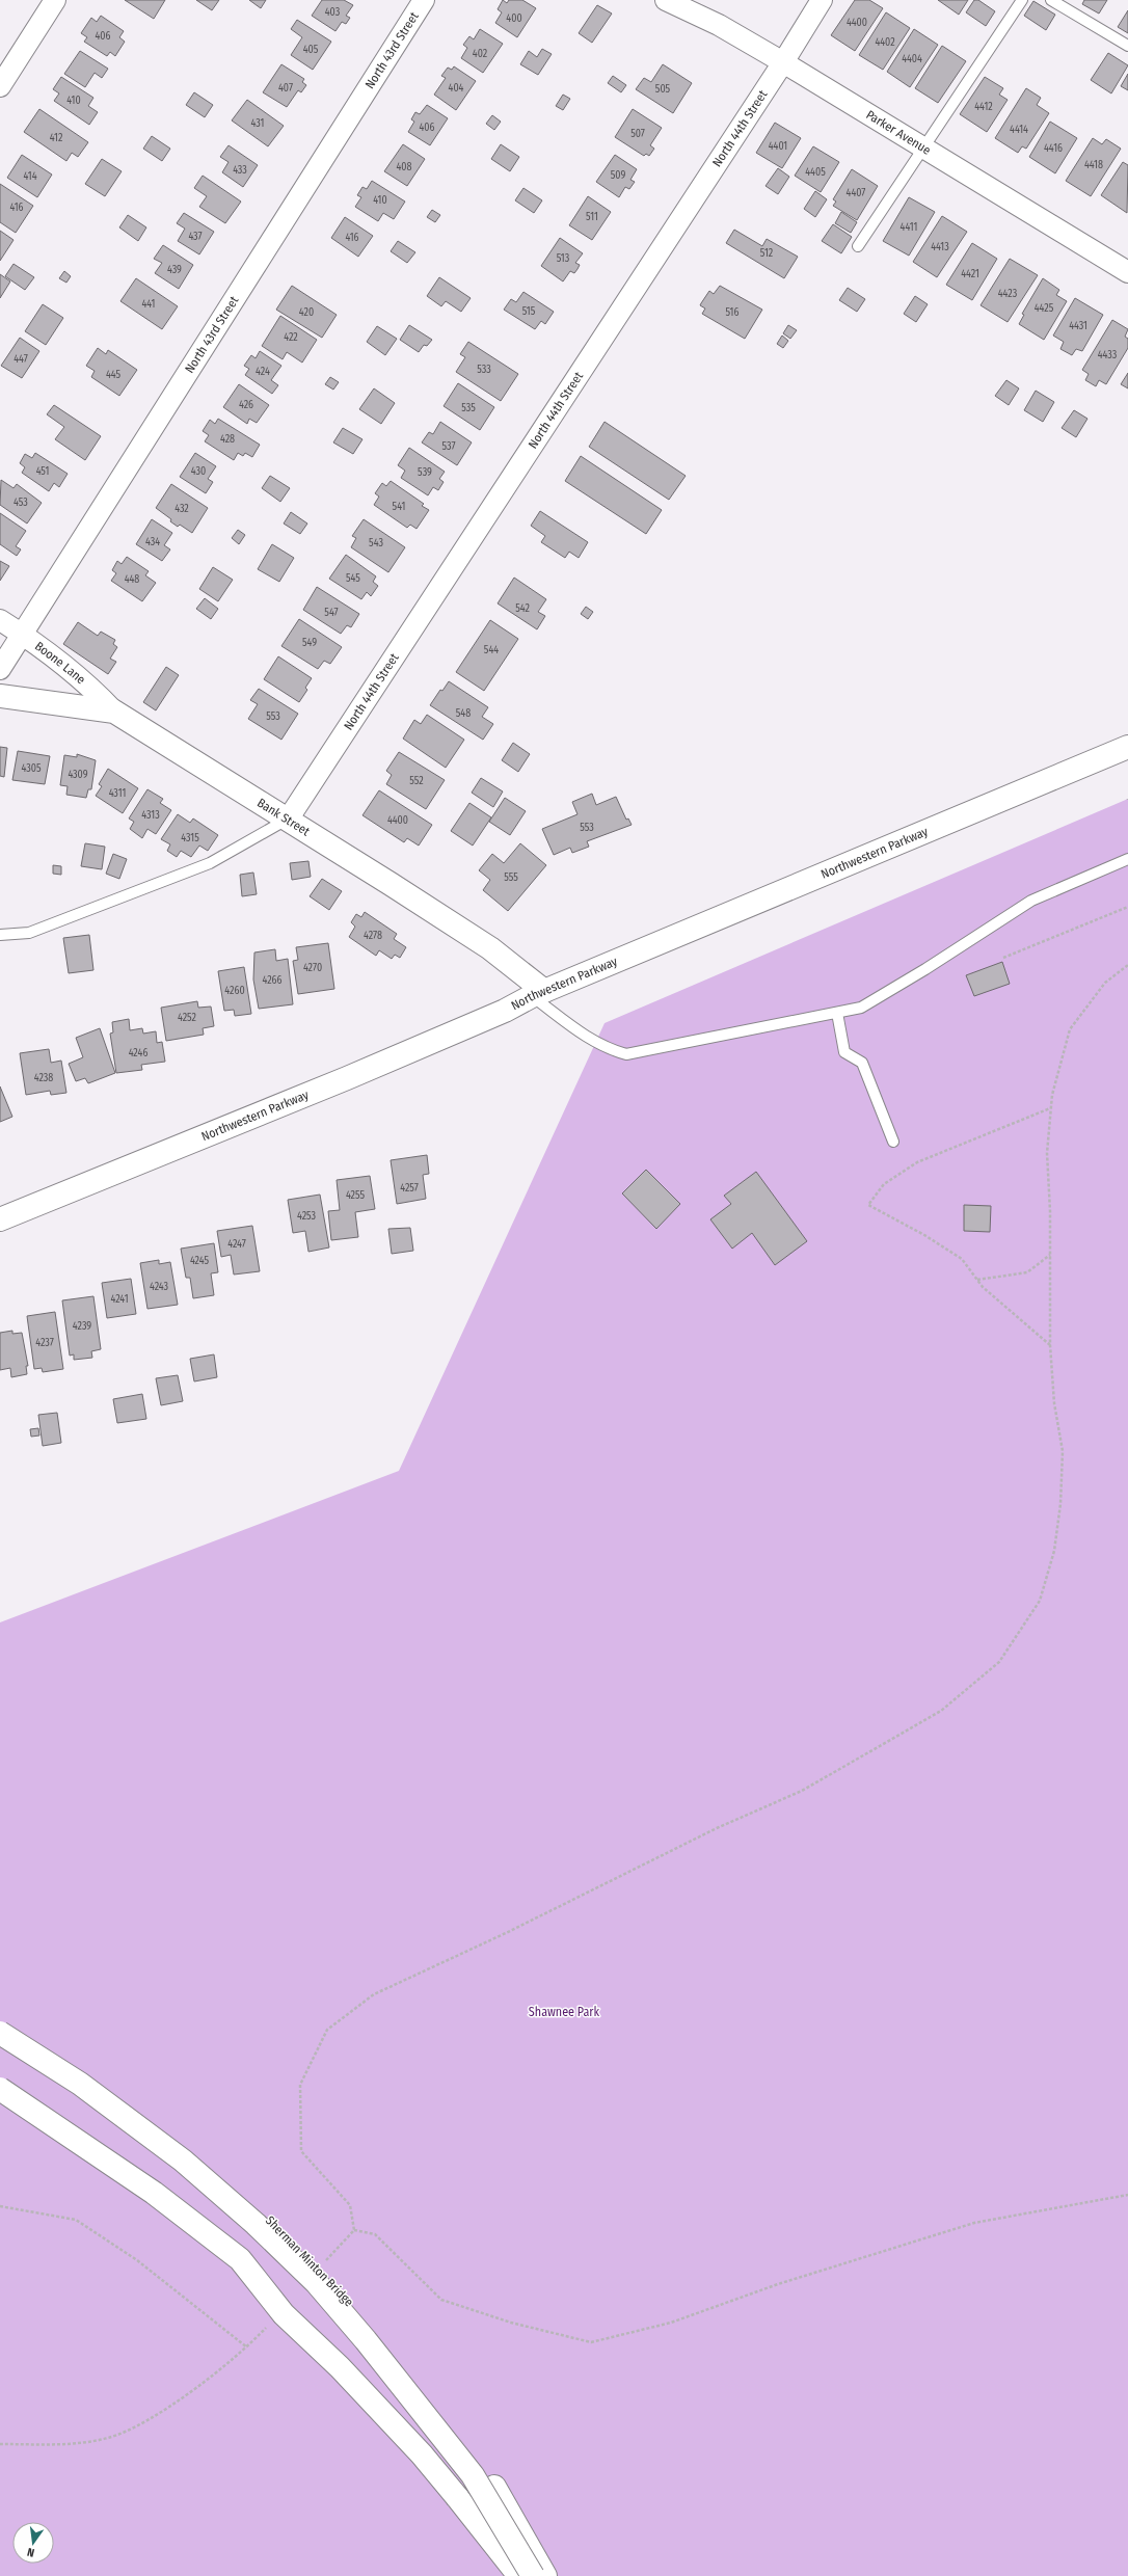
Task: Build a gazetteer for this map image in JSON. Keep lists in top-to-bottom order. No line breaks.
{"streets":{"main road":["Bank Street","Northwestern Parkway","Sherman Minton Bridge"],"street":["North 43rd Street","North 44th Street","Parker Avenue","Boone Lane"]},"crossings":[["North 43rd Street","Boone Lane"],["North 44th Street","Parker Avenue"],["North 44th Street","Bank Street"],["Boone Lane","Bank Street"],["Bank Street","Northwestern Parkway"]],"parks":["Shawnee Park"],"house_numbers":["403","400","4400","406","4402","405","402","4404","407","404","505","410","4412","431","406","4414","507","412","4401","4416","4418","408","433","4405","509","414","4407","410","416","511","4411","437","416","4413","512","513","439","4421","4423","441","4425","515","420","516","4431","422","4433","447","533","424","445","426","535","428","537","451","430","539","453","541","432","434","543","545","448","542","547","549","544","548","553","4305","4309","552","4311","4313","4400","553","4315","555","4278","4270","4266","4260","4252","4246","4238","4257","4255","4253","4247","4245","4243","4241","4239","4237"],"north":"bottom"}
